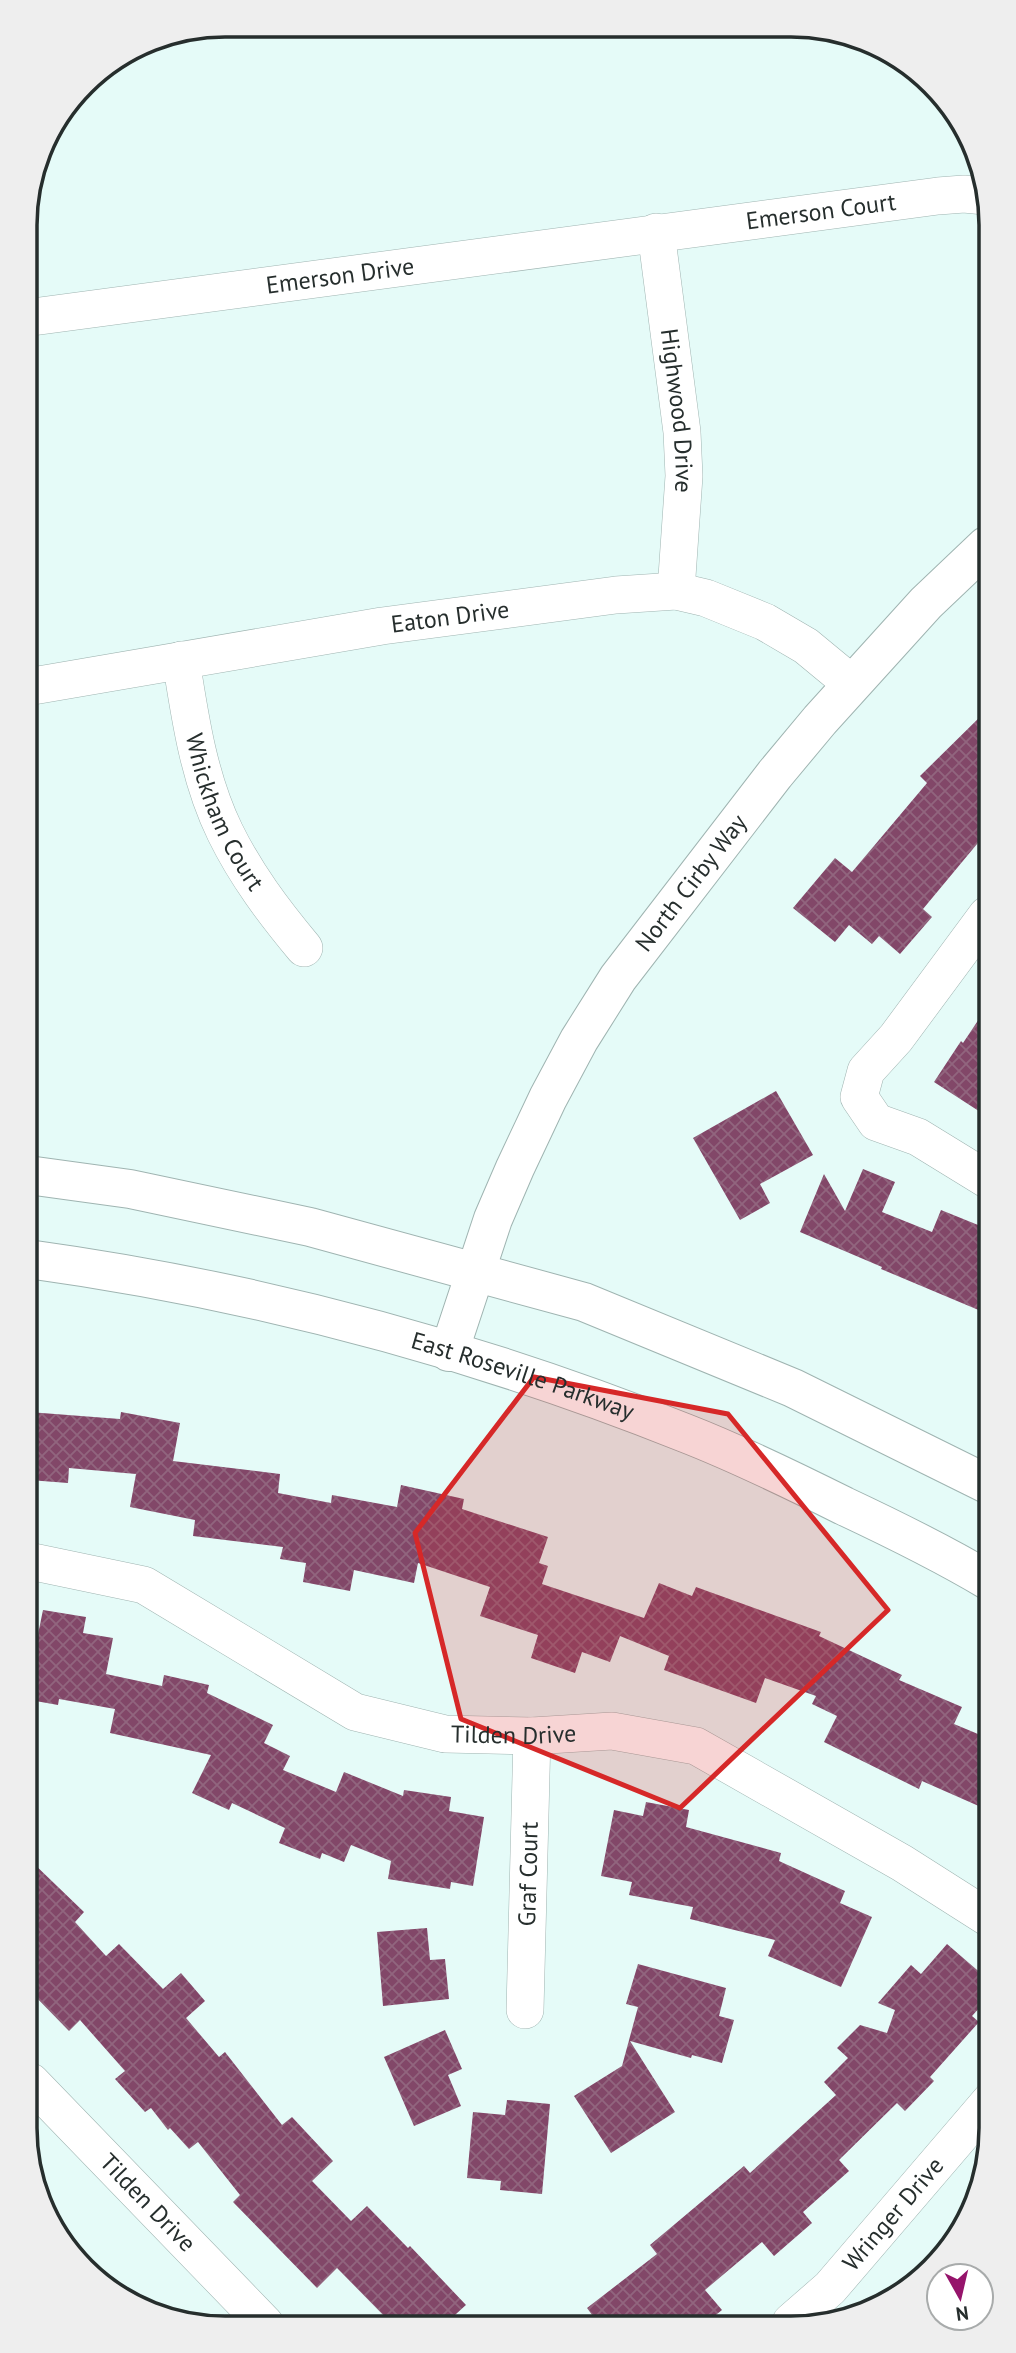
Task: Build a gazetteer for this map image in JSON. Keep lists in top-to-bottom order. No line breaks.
{"streets":{"main road":["North Cirby Way","East Roseville Parkway"],"street":["Emerson Court","Emerson Drive","Highwood Drive","Eaton Drive","Whickham Court","Tilden Drive","Graf Court","Wringer Drive"]},"crossings":[["Emerson Court","Emerson Drive"],["Emerson Court","Highwood Drive"],["Emerson Drive","Highwood Drive"],["Highwood Drive","Eaton Drive"],["Eaton Drive","Whickham Court"],["Eaton Drive","North Cirby Way"],["North Cirby Way","East Roseville Parkway"],["Tilden Drive","Graf Court"]],"north":"bottom"}
